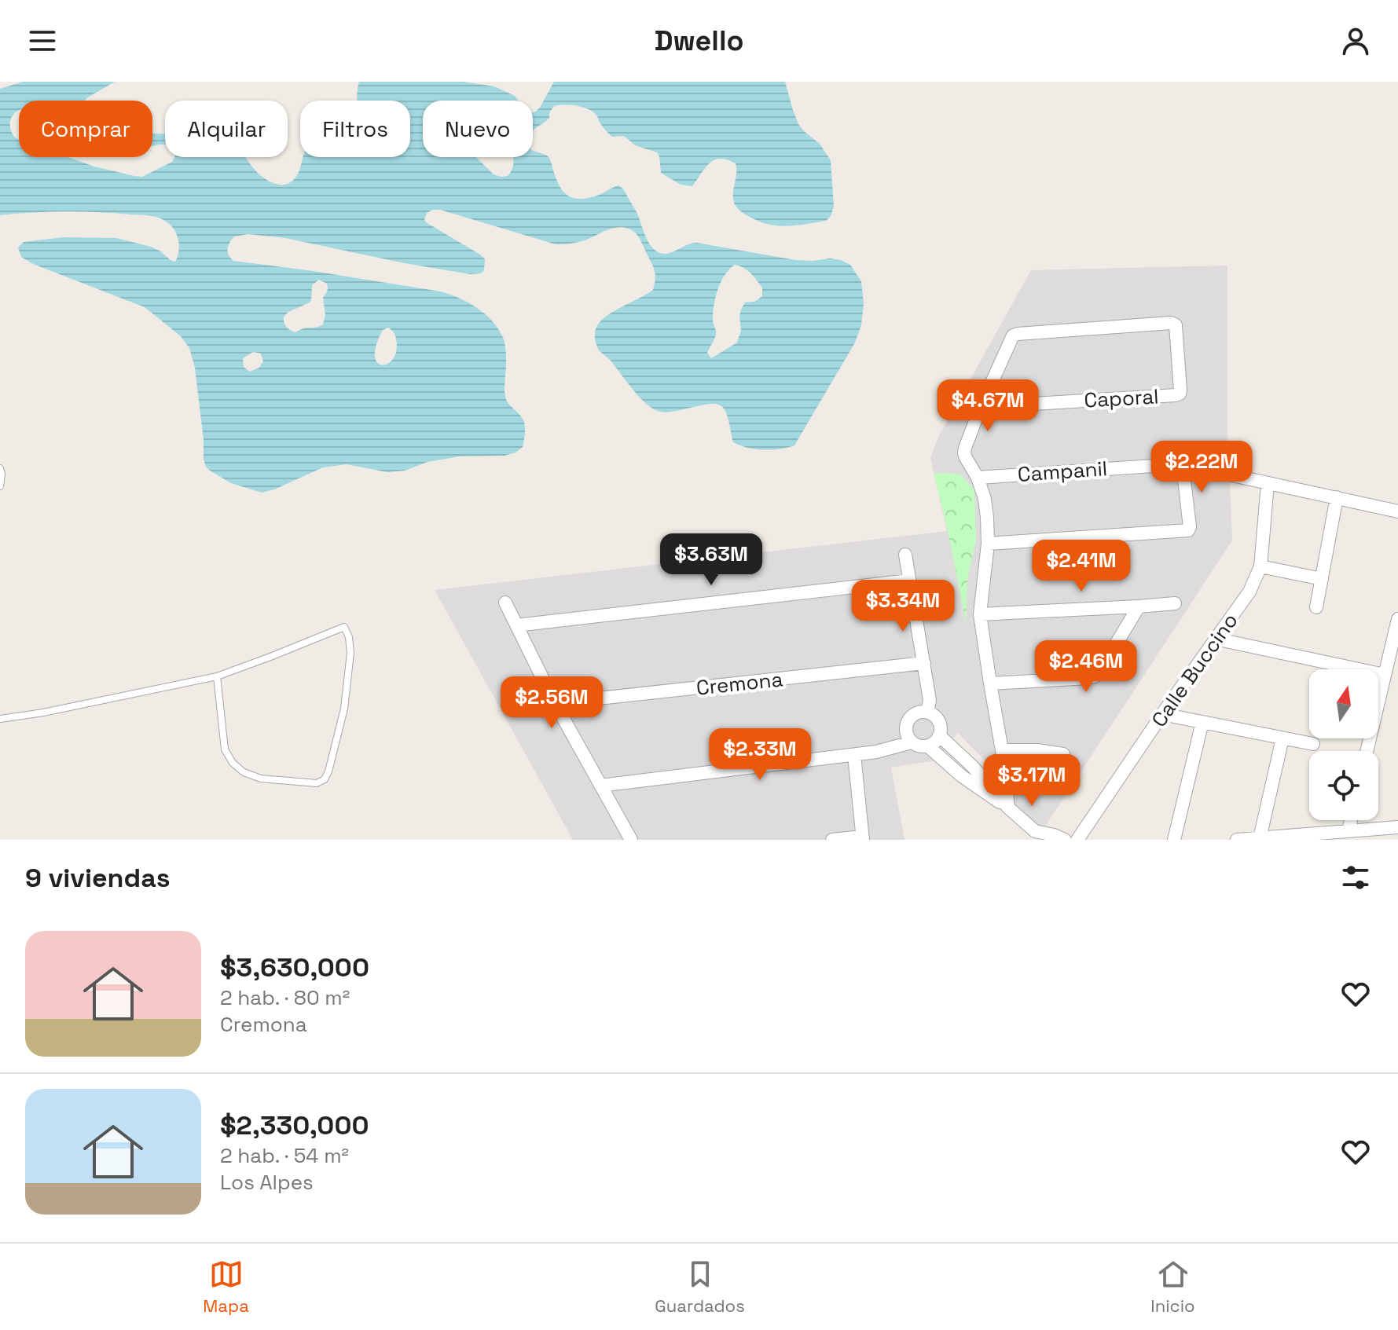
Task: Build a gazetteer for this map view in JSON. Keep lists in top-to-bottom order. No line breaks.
{"streets":{"street":["Caporal","Campanil","Calle Buccino","Cremona"]},"north":"top","page":{"header":"Dwello","chip":["Comprar","Alquilar","Filtros","Nuevo"],"price":["$4.67M","$2.22M","$3.63M","$2.41M","$3.34M","$2.46M","$2.56M","$2.33M","$3.17M"],"heading":"9 viviendas","list":[{"name":"$3,630,000","note":"2 hab. · 80 m² · Cremona"},{"name":"$2,330,000","note":"2 hab. · 54 m² · Los Alpes"}],"tabs":["Mapa","Guardados","Inicio"]}}
